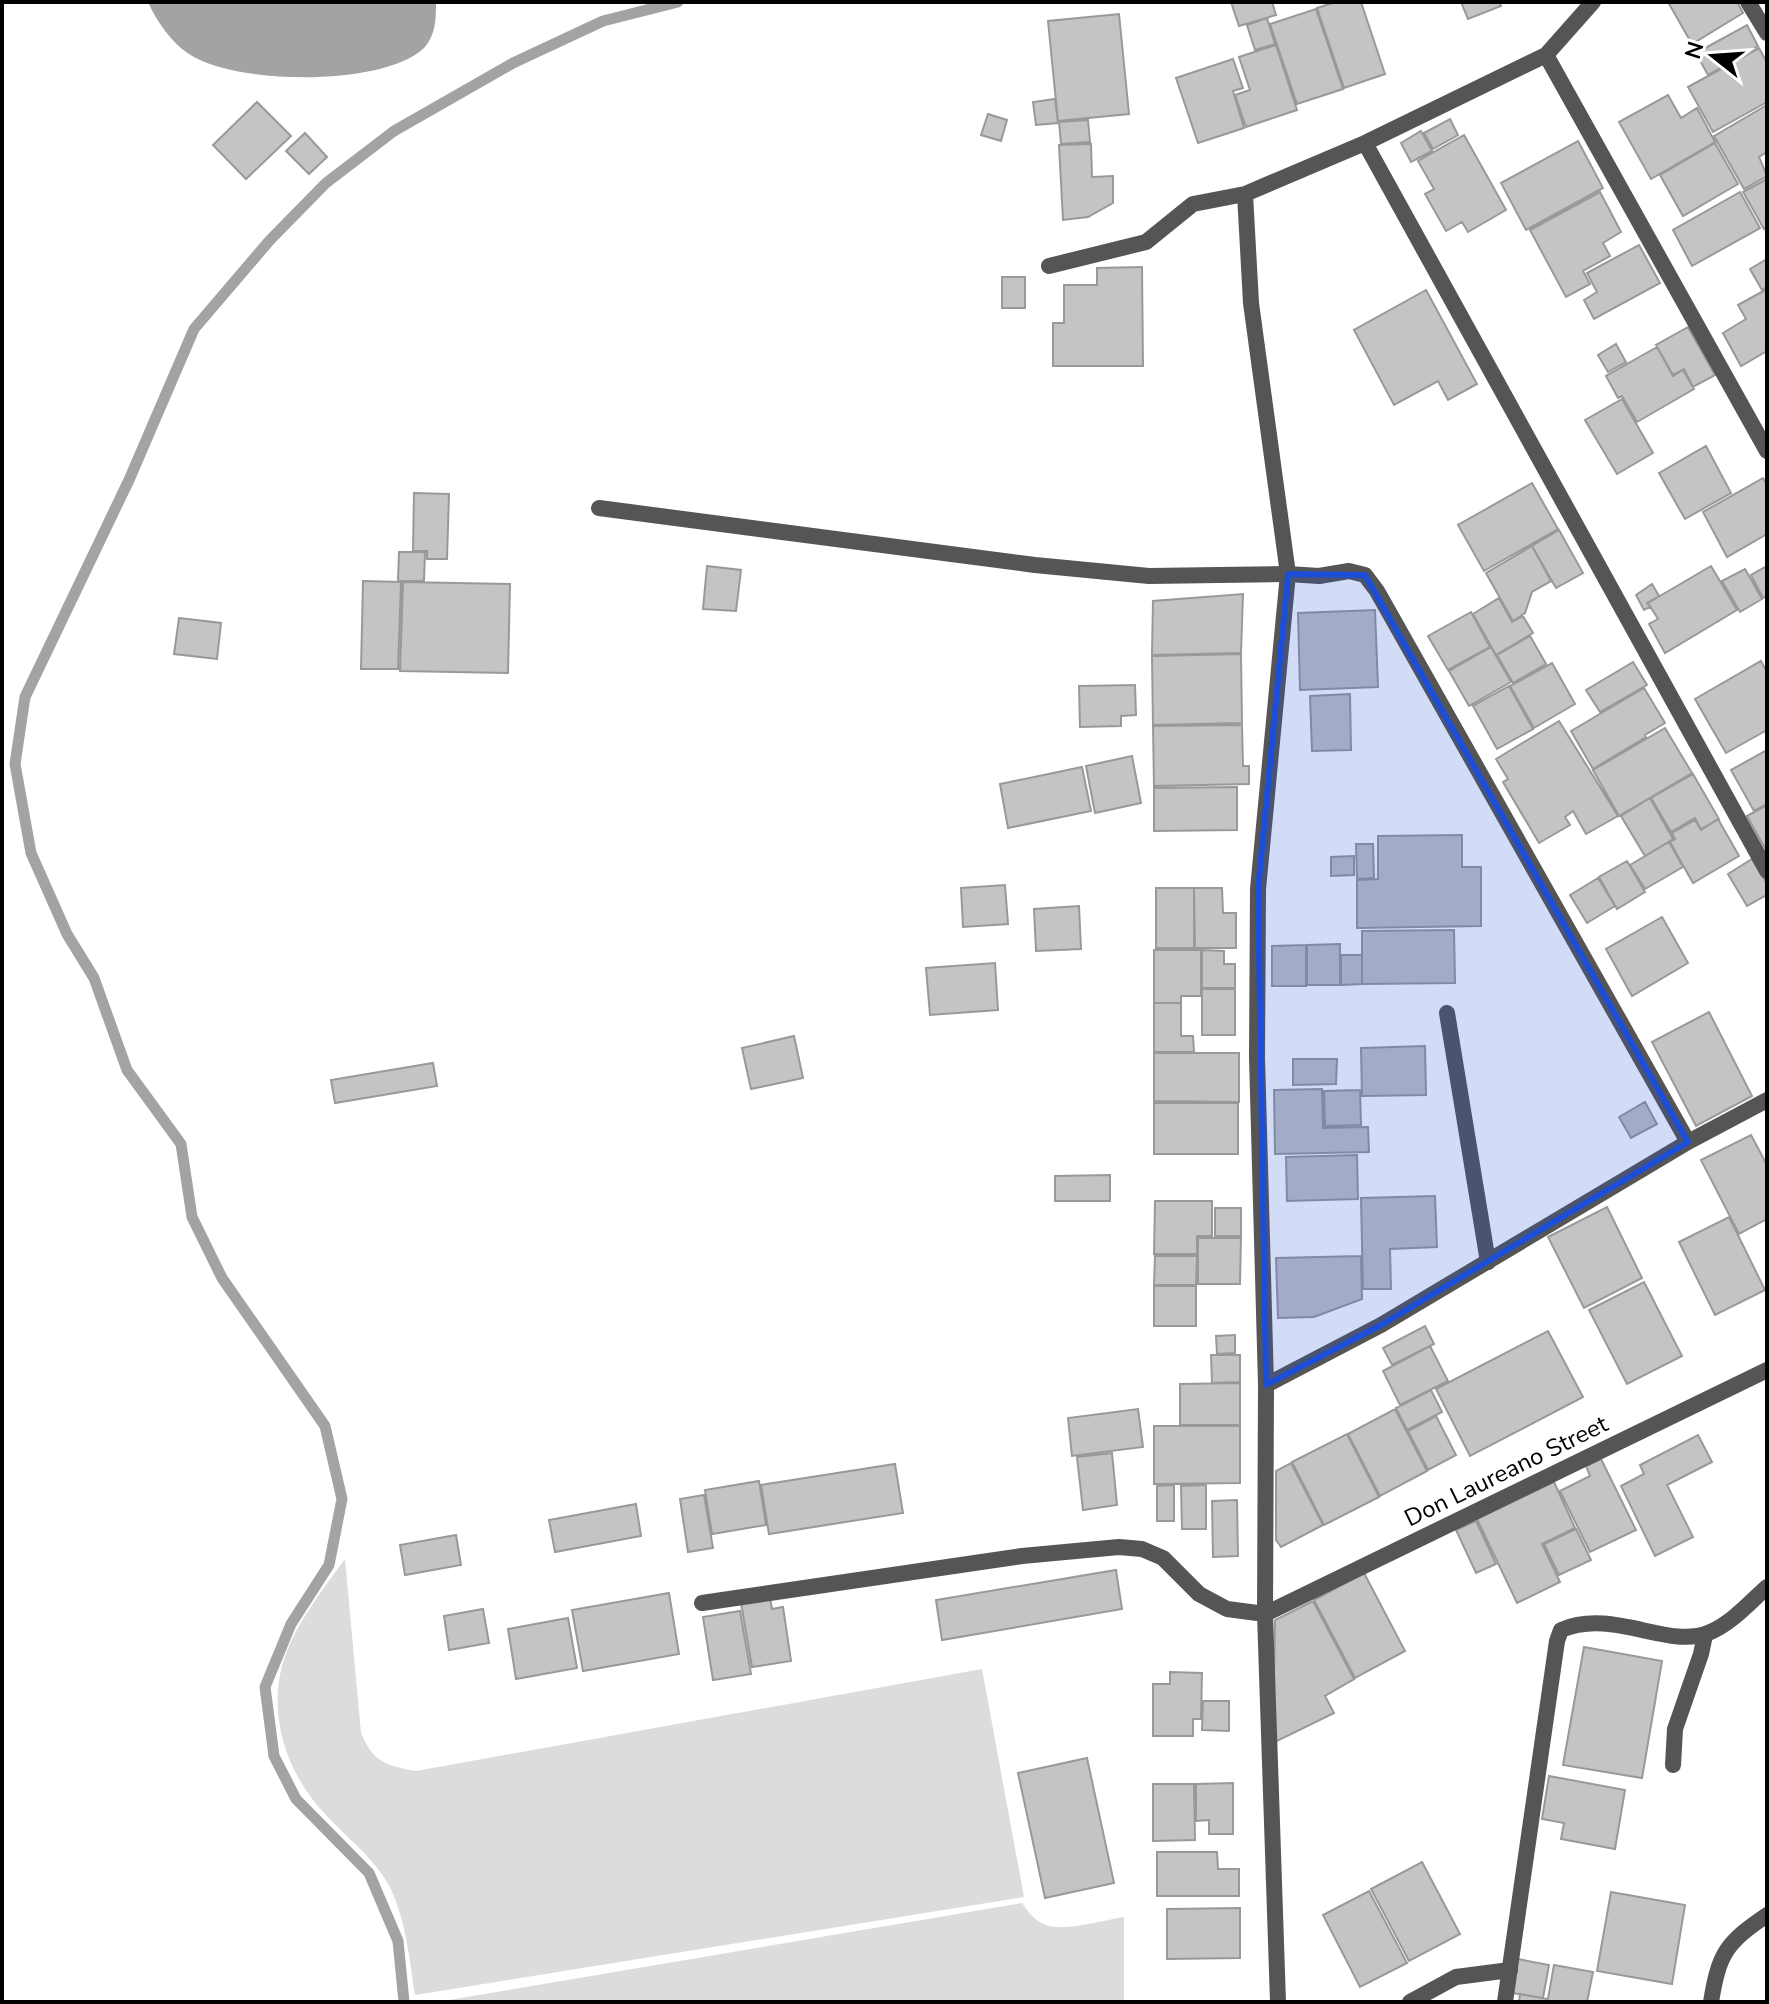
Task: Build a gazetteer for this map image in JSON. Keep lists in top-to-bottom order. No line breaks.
{"streets":{"street":["Don Laureano Street"]},"north":"left"}
